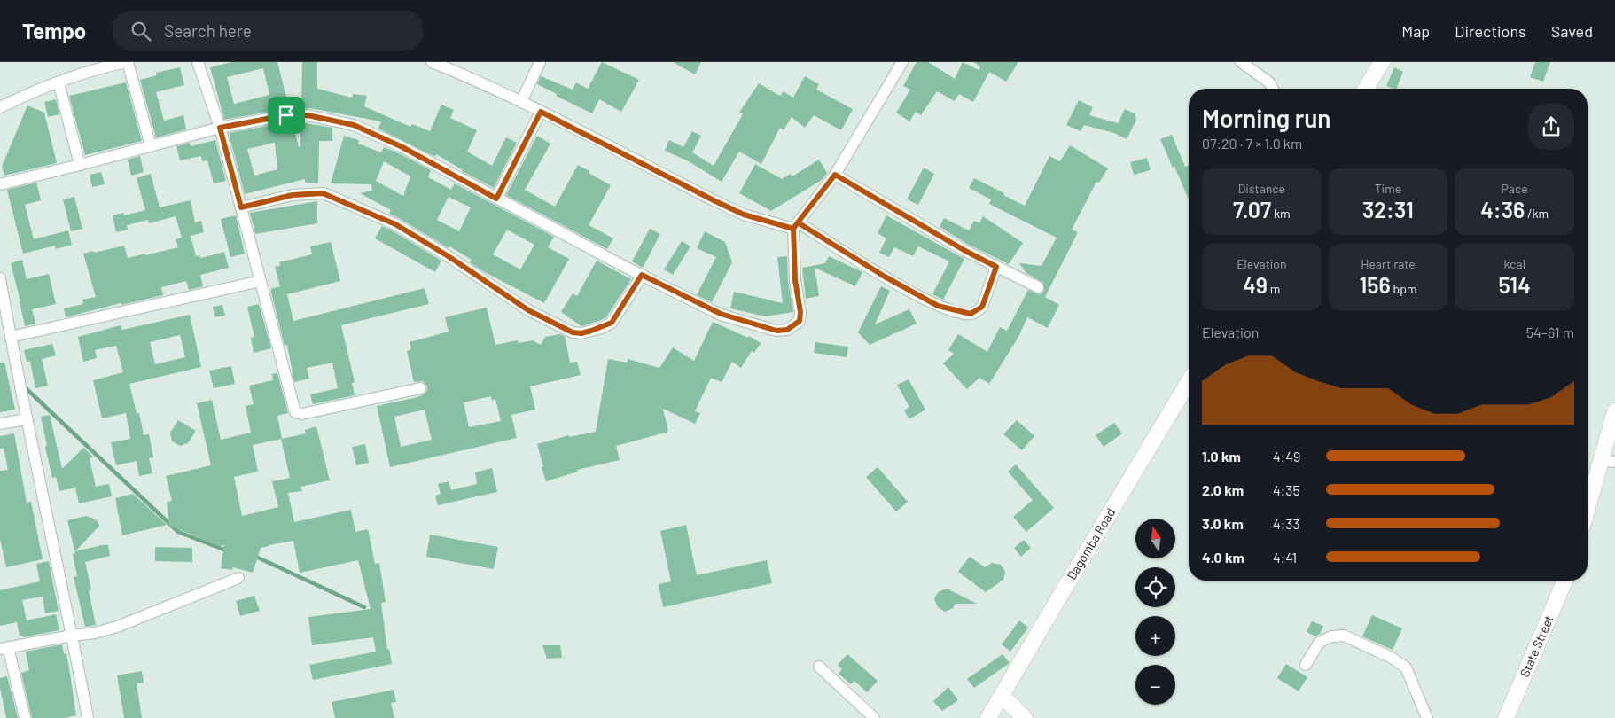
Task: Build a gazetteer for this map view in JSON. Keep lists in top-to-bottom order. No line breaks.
{"streets":{"street":["Dagomba Road","State Street"]},"north":"top","page":{"header":"Tempo","search":"Search here","nav":["Map","Directions","Saved"],"heading":["Morning run","07:20 · 7 × 1.0 km"],"stats":[["Distance","7.07 km"],["Time","32:31"],["Pace","4:36 /km"],["Elevation","49 m"],["Heart rate","156 bpm"],["kcal","514"]],"chart":["Elevation","54–61 m"],"list":[{"name":"1.0 km","note":"4:49"},{"name":"2.0 km","note":"4:35"},{"name":"3.0 km","note":"4:33"},{"name":"4.0 km","note":"4:41"}],"map_buttons":["+","−"]}}
